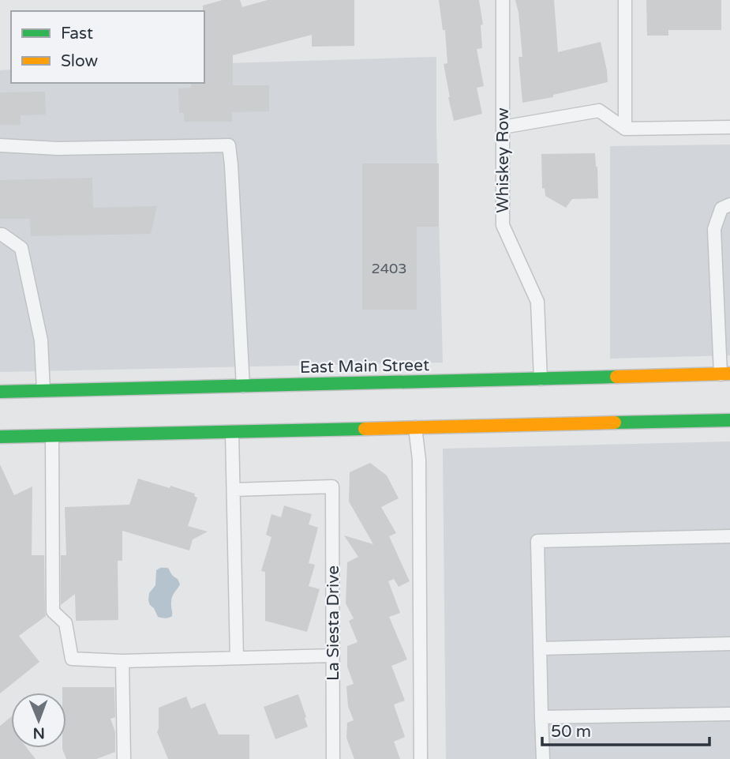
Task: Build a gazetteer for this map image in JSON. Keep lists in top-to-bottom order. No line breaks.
{"streets":{"main road":["East Main Street"],"lane":["Whiskey Row","La Siesta Drive"]},"crossings":[["Whiskey Row","East Main Street"]],"house_numbers":["2403"],"legend":["Fast","Slow"],"scale_bar":"50 m","north":"bottom"}
